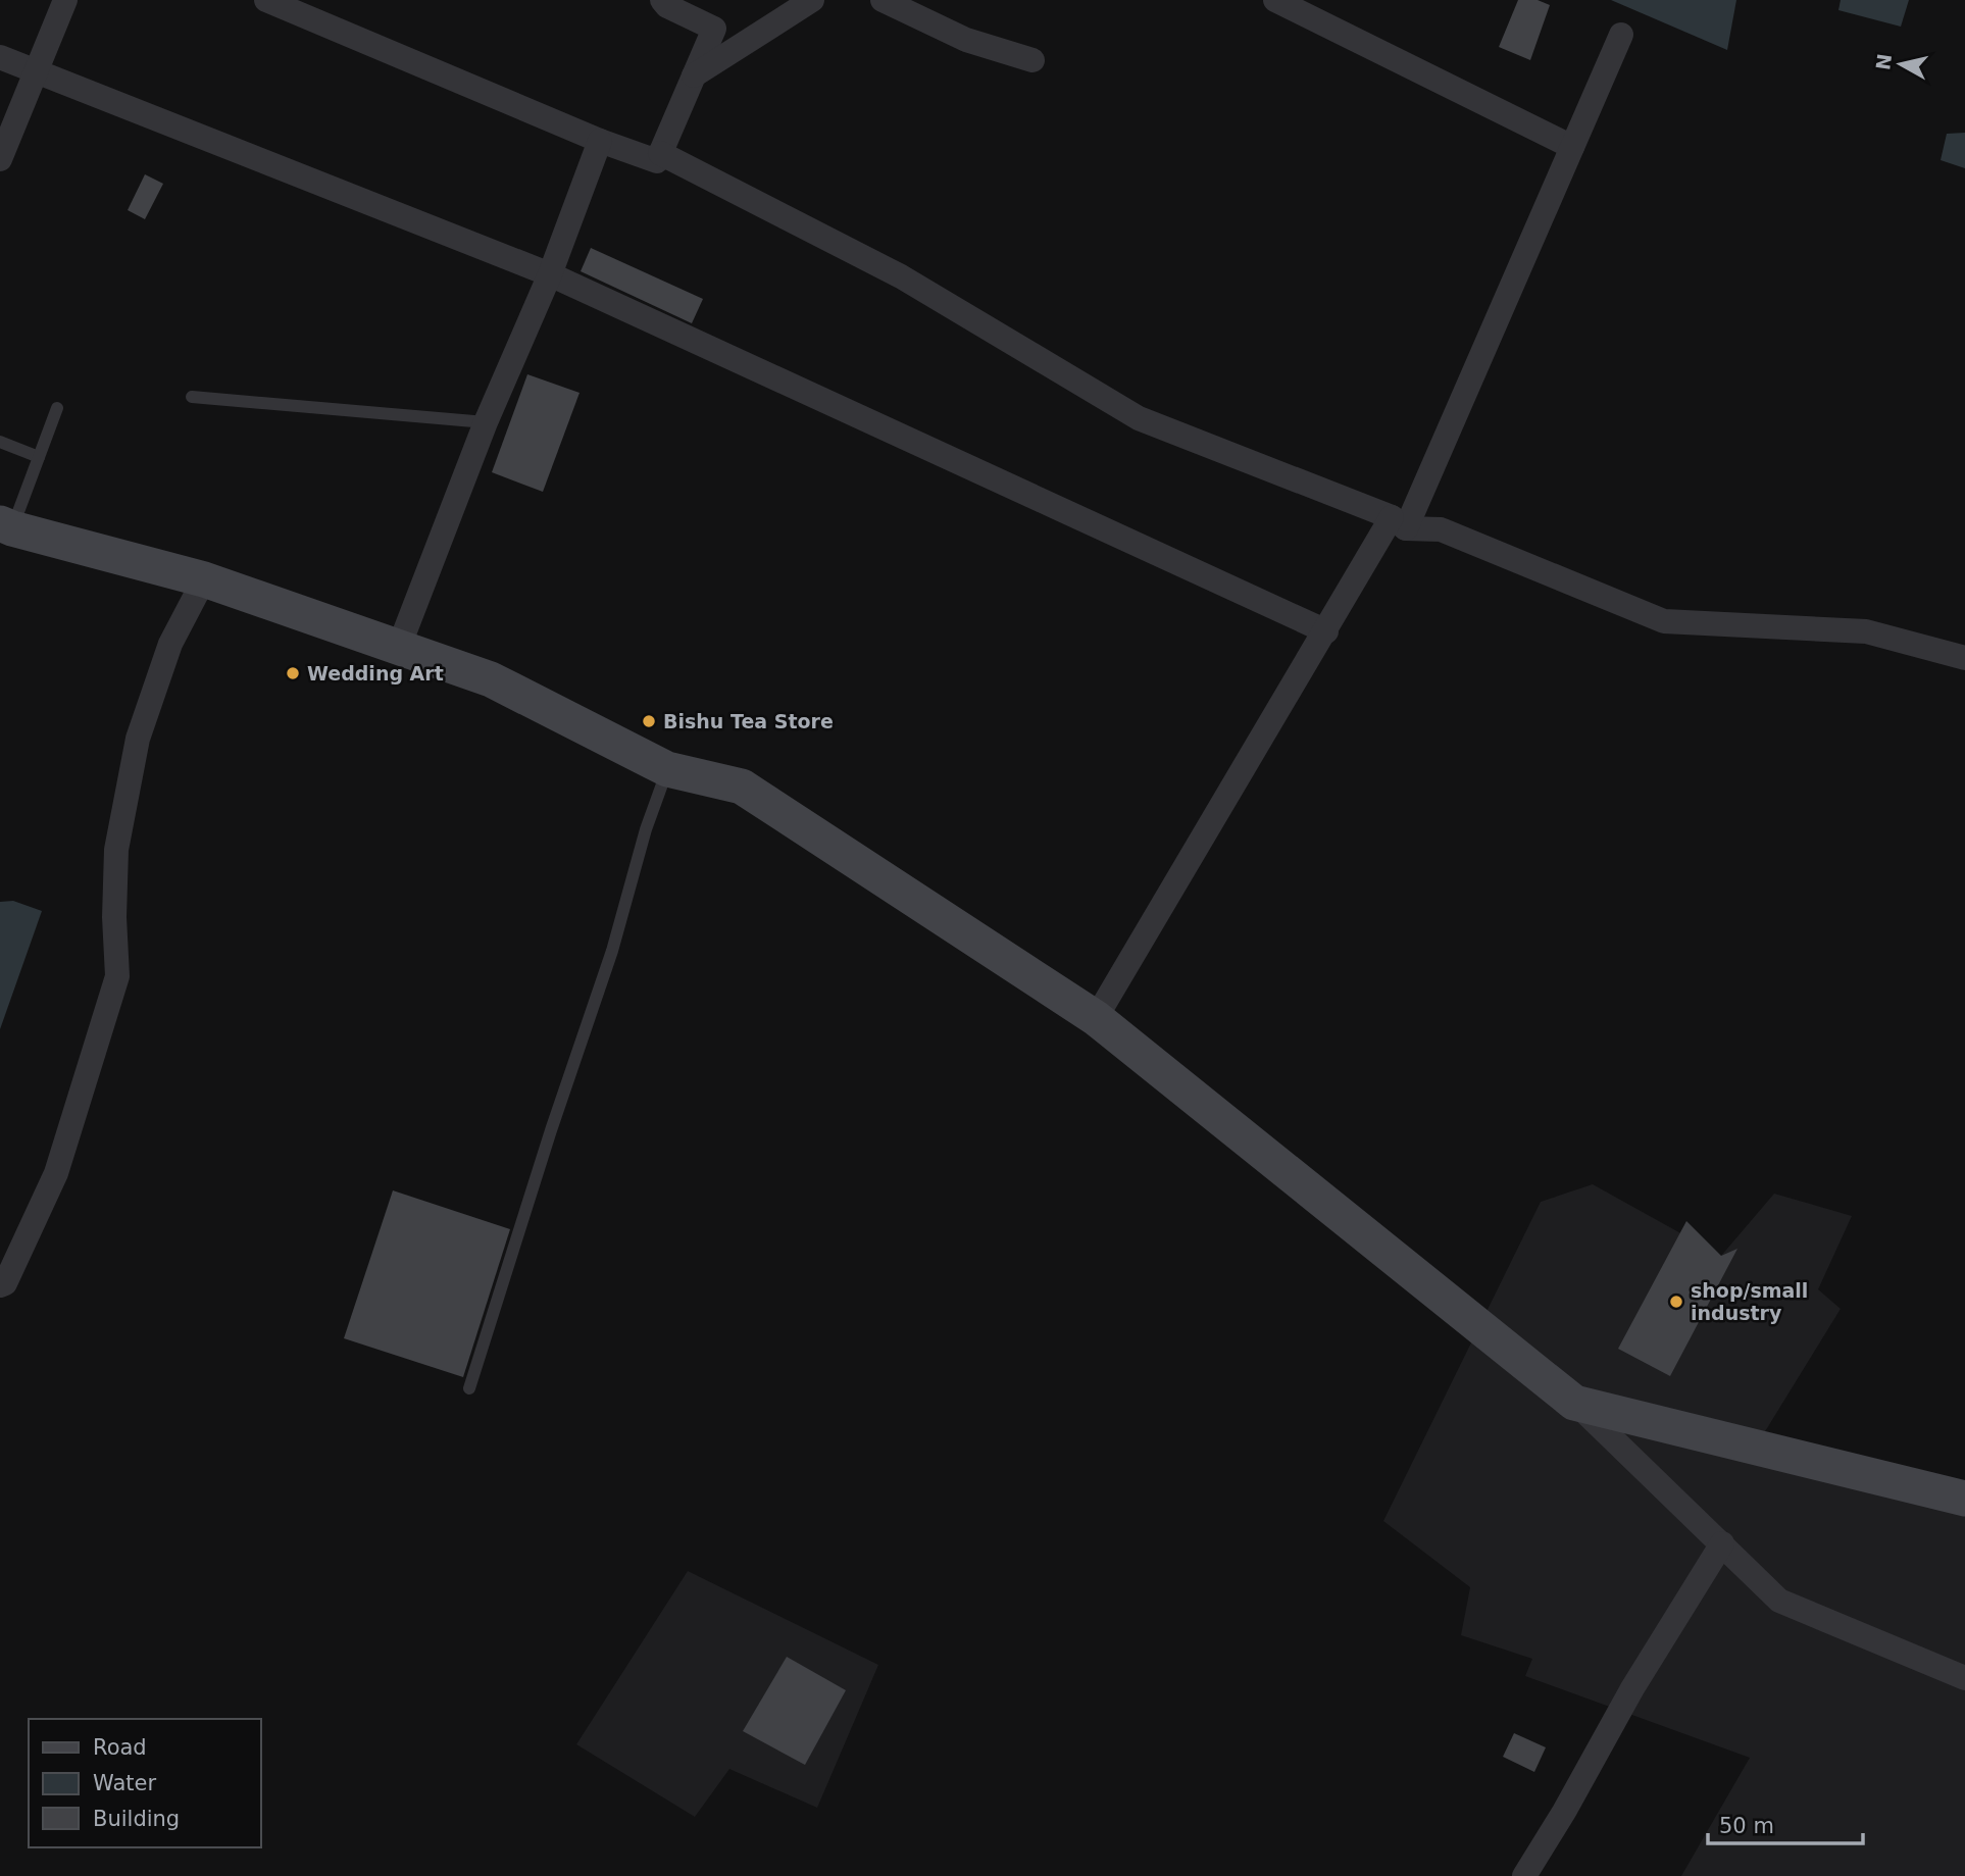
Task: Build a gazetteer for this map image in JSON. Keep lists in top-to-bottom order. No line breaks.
{"places":["Wedding Art","Bishu Tea Store","shop/small industry"],"legend":["Road","Water","Building"],"scale_bar":"50 m","north":"left"}
